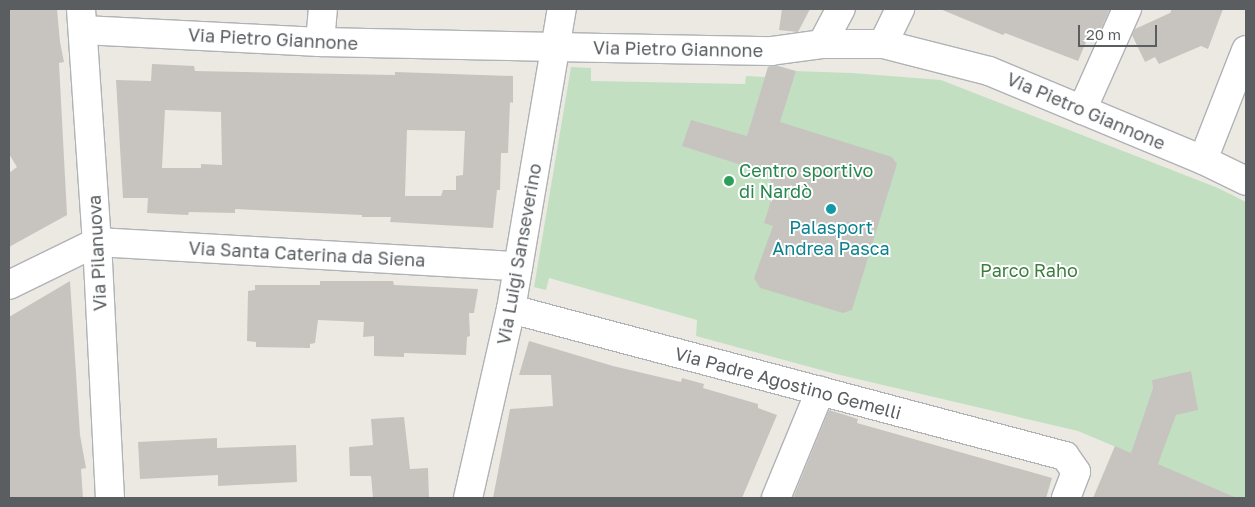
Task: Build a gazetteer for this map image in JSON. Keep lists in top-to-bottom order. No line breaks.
{"streets":{"street":["Via Pietro Giannone","Via Pilanuova","Via Santa Caterina da Siena","Via Luigi Sanseverino","Via Padre Agostino Gemelli"]},"crossings":[["Via Pietro Giannone","Via Pilanuova"],["Via Pietro Giannone","Via Luigi Sanseverino"],["Via Pilanuova","Via Santa Caterina da Siena"],["Via Santa Caterina da Siena","Via Luigi Sanseverino"],["Via Luigi Sanseverino","Via Padre Agostino Gemelli"]],"parks":["Parco Raho"],"places":["Centro sportivo di Nardò","Palasport Andrea Pasca"],"scale_bar":"20 m"}
